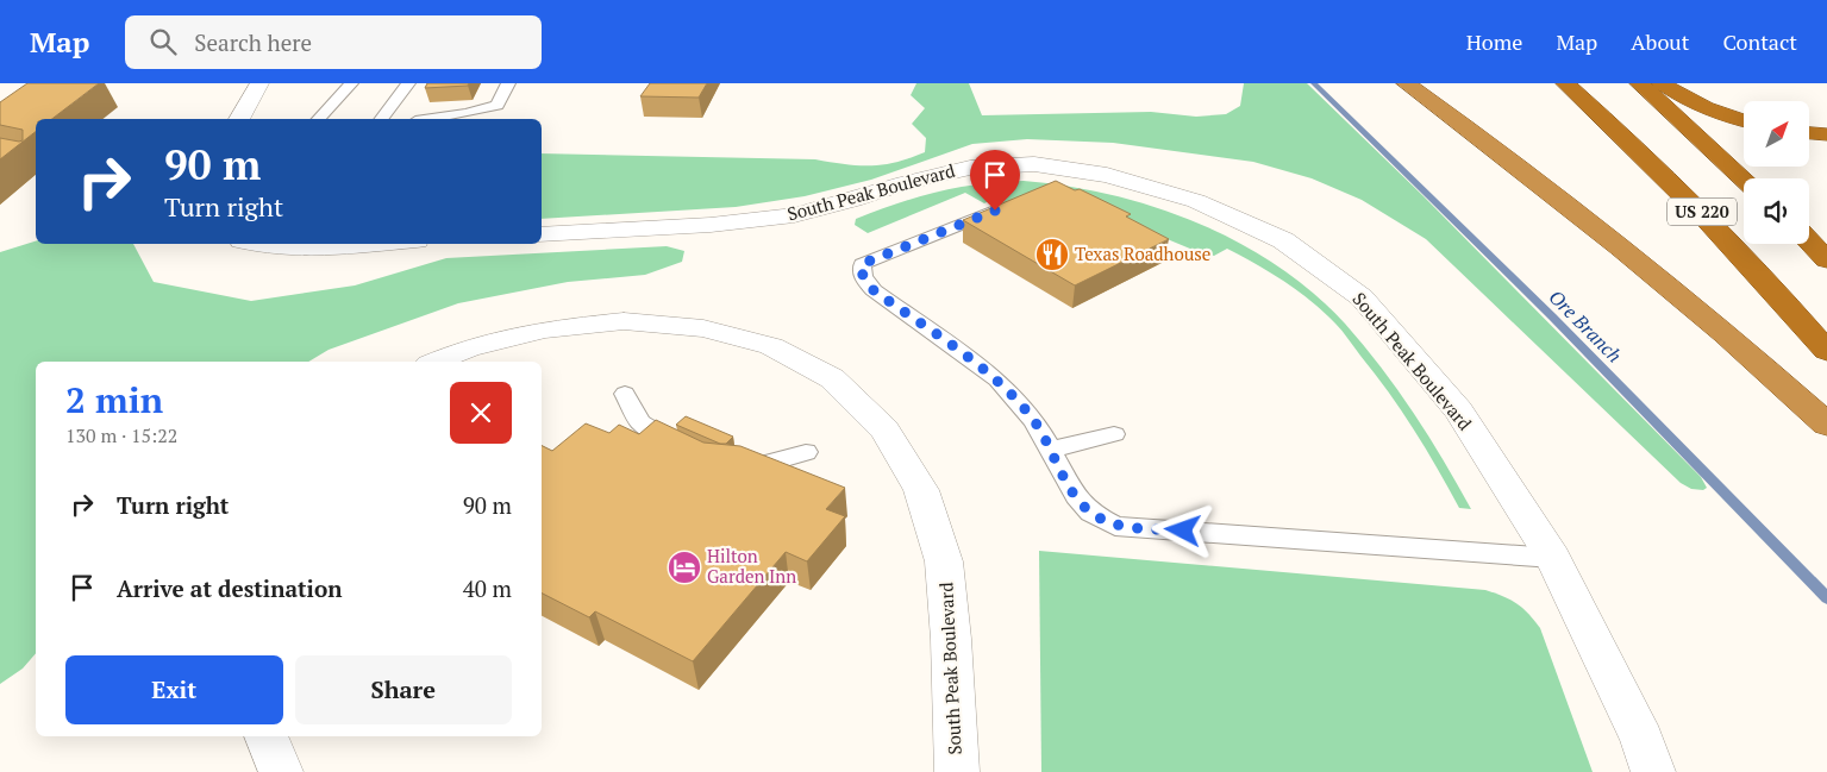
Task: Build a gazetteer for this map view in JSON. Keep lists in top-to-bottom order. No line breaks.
{"streets":{"highway":["US 220"],"street":["South Peak Boulevard"]},"water":["Ore Branch"],"places":{"restaurant":["Texas Roadhouse"],"hotel":["Hilton Garden Inn"]},"north":"top right","page":{"header":"Map","search":"Search here","nav":["Home","Map","About","Contact"],"turn":["90 m","Turn right"],"heading":["2 min","130 m · 15:22"],"list":[{"name":"Turn right","value":"90 m"},{"name":"Arrive at destination","value":"40 m"}],"buttons":["Exit","Share"]}}
